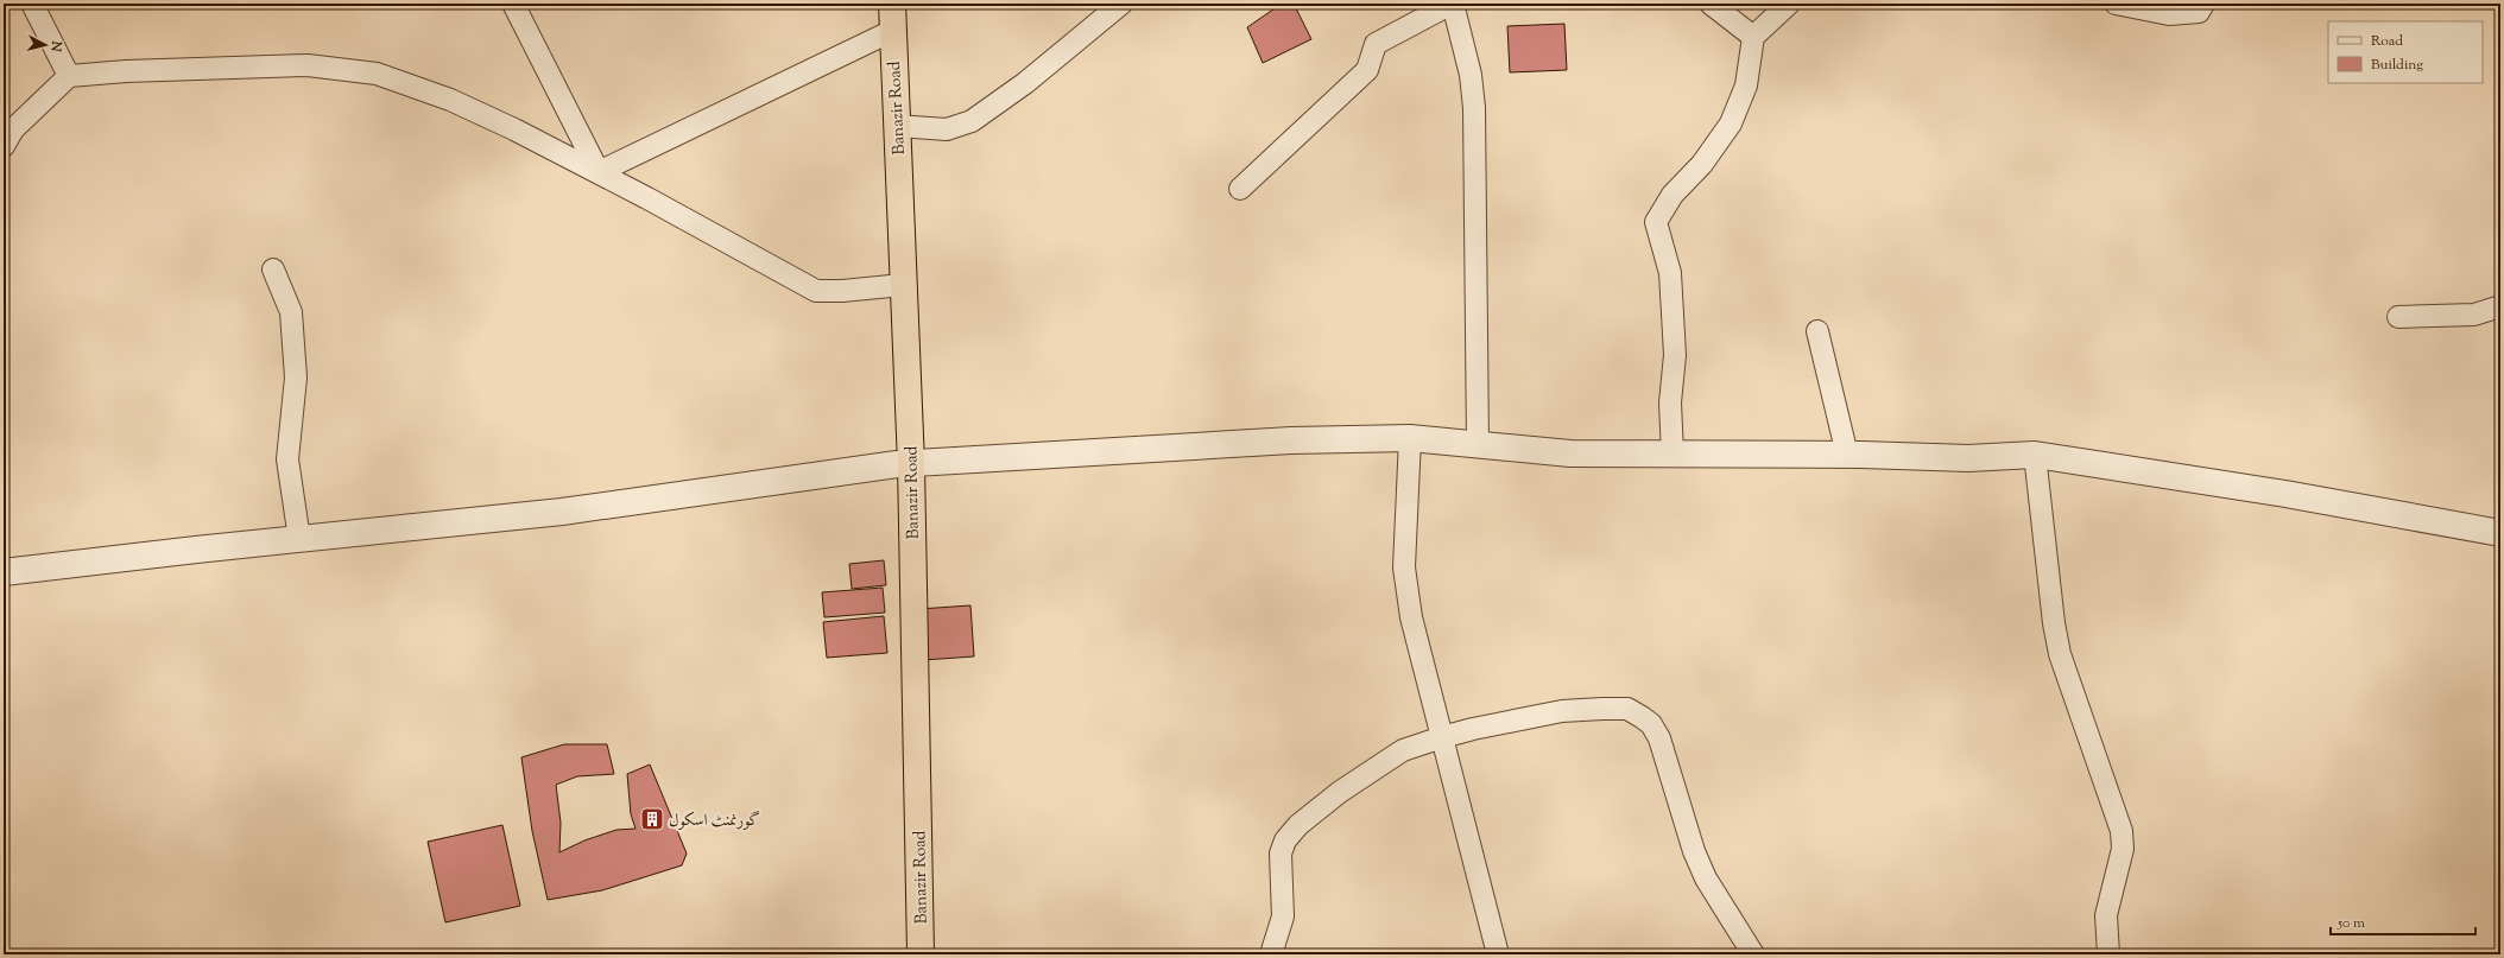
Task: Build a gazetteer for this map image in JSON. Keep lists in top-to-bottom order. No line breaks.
{"streets":{"highway":["Banazir Road"]},"places":{"building":["گورنمنٹ اسکول"]},"legend":["Road","Building"],"scale_bar":"50 m","north":"right"}
